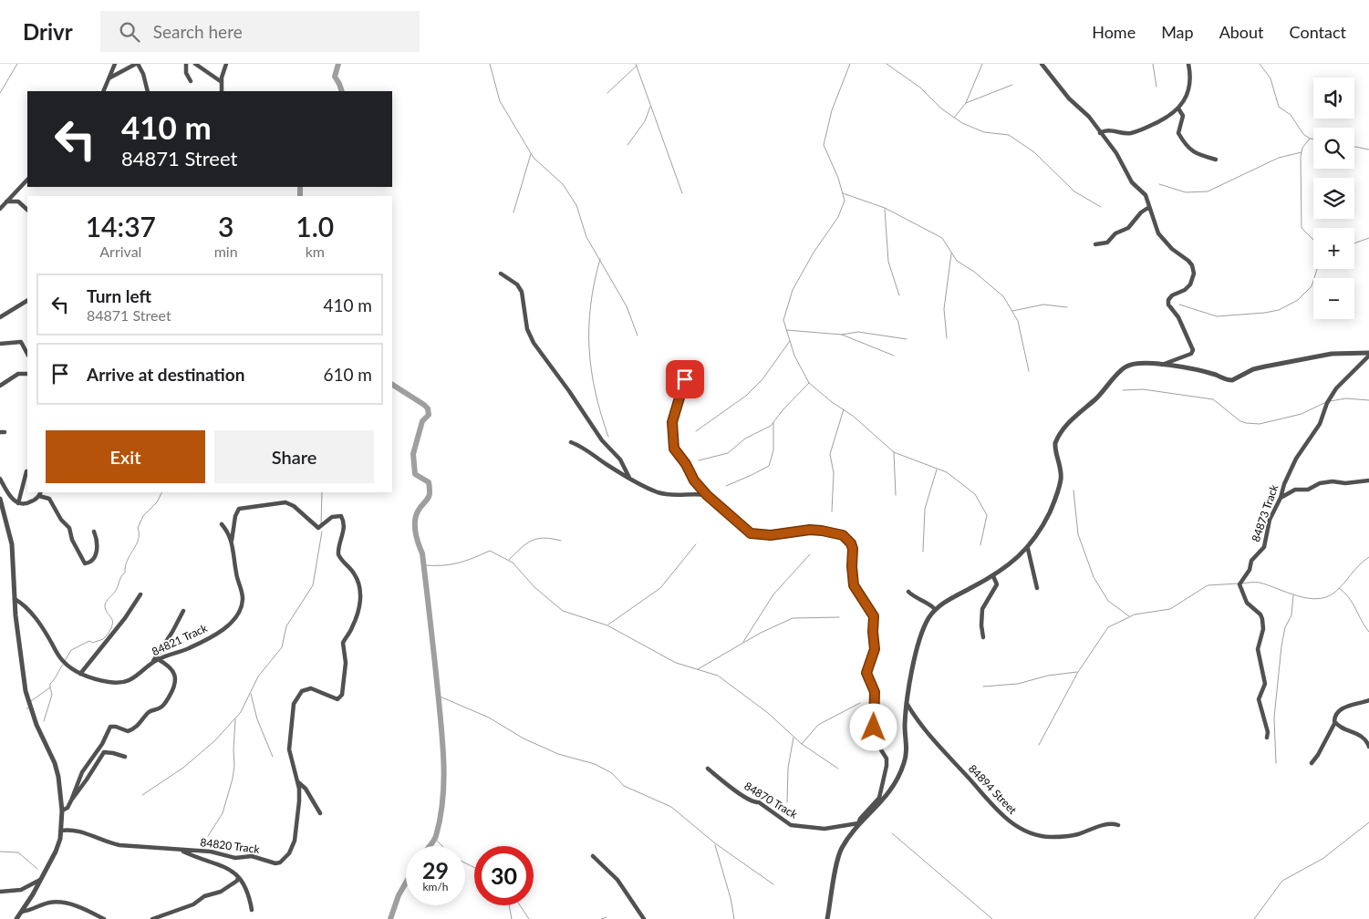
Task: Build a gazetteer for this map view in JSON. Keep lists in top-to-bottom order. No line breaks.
{"streets":{"street":["84873 Track","84821 Track","84894 Street","84870 Track","84820 Track"]},"crossings":[["84821 Track","84820 Track"]],"page":{"header":"Drivr","search":"Search here","nav":["Home","Map","About","Contact"],"map_buttons":["+","−"],"turn":["410 m","84871 Street"],"eta":["14:37","Arrival","3","min","1.0","km"],"list":[{"name":"Turn left","note":"84871 Street","value":"410 m"},{"name":"Arrive at destination","value":"610 m"}],"buttons":["Exit","Share"],"speed":"29 km/h","limit":"30"}}
